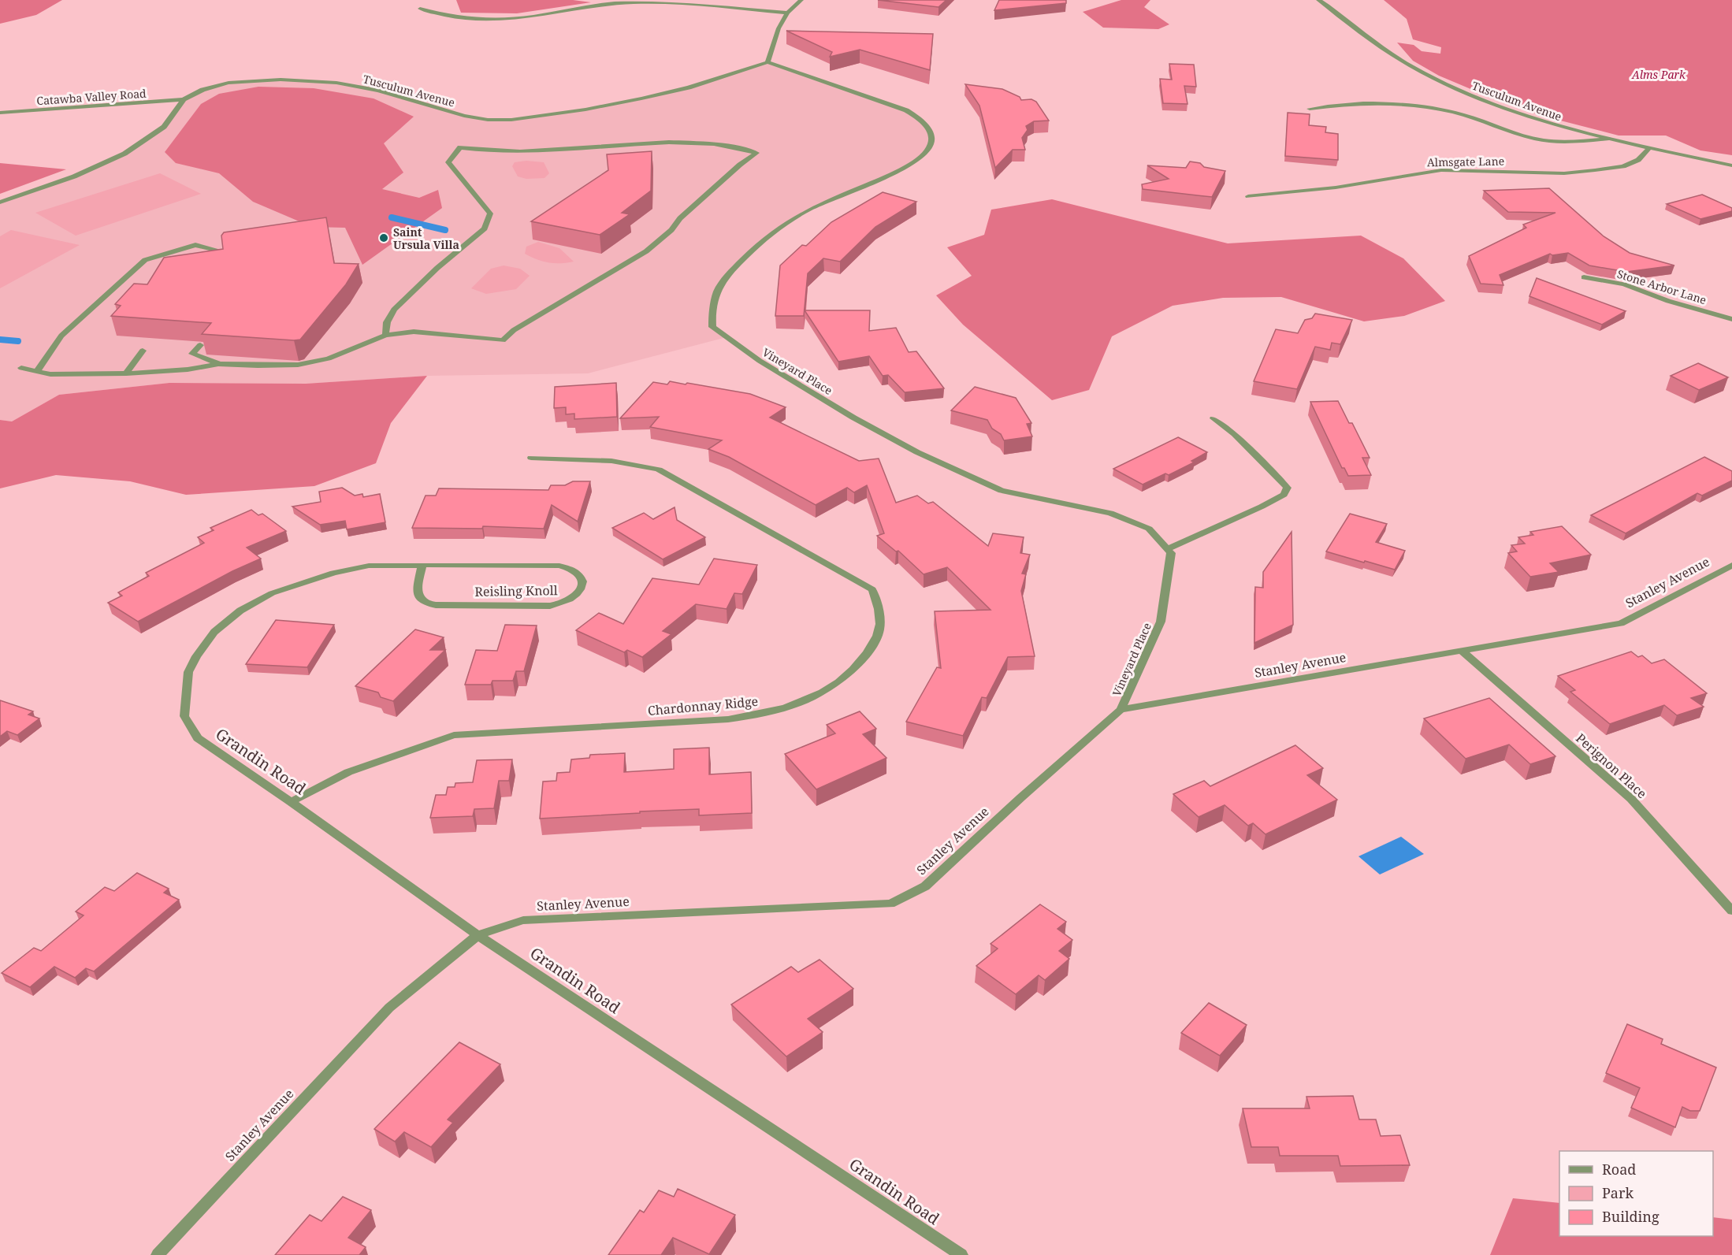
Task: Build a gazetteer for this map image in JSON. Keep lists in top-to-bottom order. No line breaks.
{"streets":{"street":["Tusculum Avenue","Catawba Valley Road","Almsgate Lane","Stone Arbor Lane","Vineyard Place","Stanley Avenue","Reisling Knoll","Chardonnay Ridge","Grandin Road","Perignon Place"]},"crossings":[["Tusculum Avenue","Catawba Valley Road"],["Tusculum Avenue","Almsgate Lane"],["Tusculum Avenue","Vineyard Place"],["Vineyard Place","Stanley Avenue"],["Stanley Avenue","Grandin Road"],["Stanley Avenue","Perignon Place"],["Reisling Knoll","Grandin Road"],["Chardonnay Ridge","Grandin Road"]],"parks":["Alms Park"],"places":["Saint Ursula Villa"],"legend":["Road","Park","Building"]}
